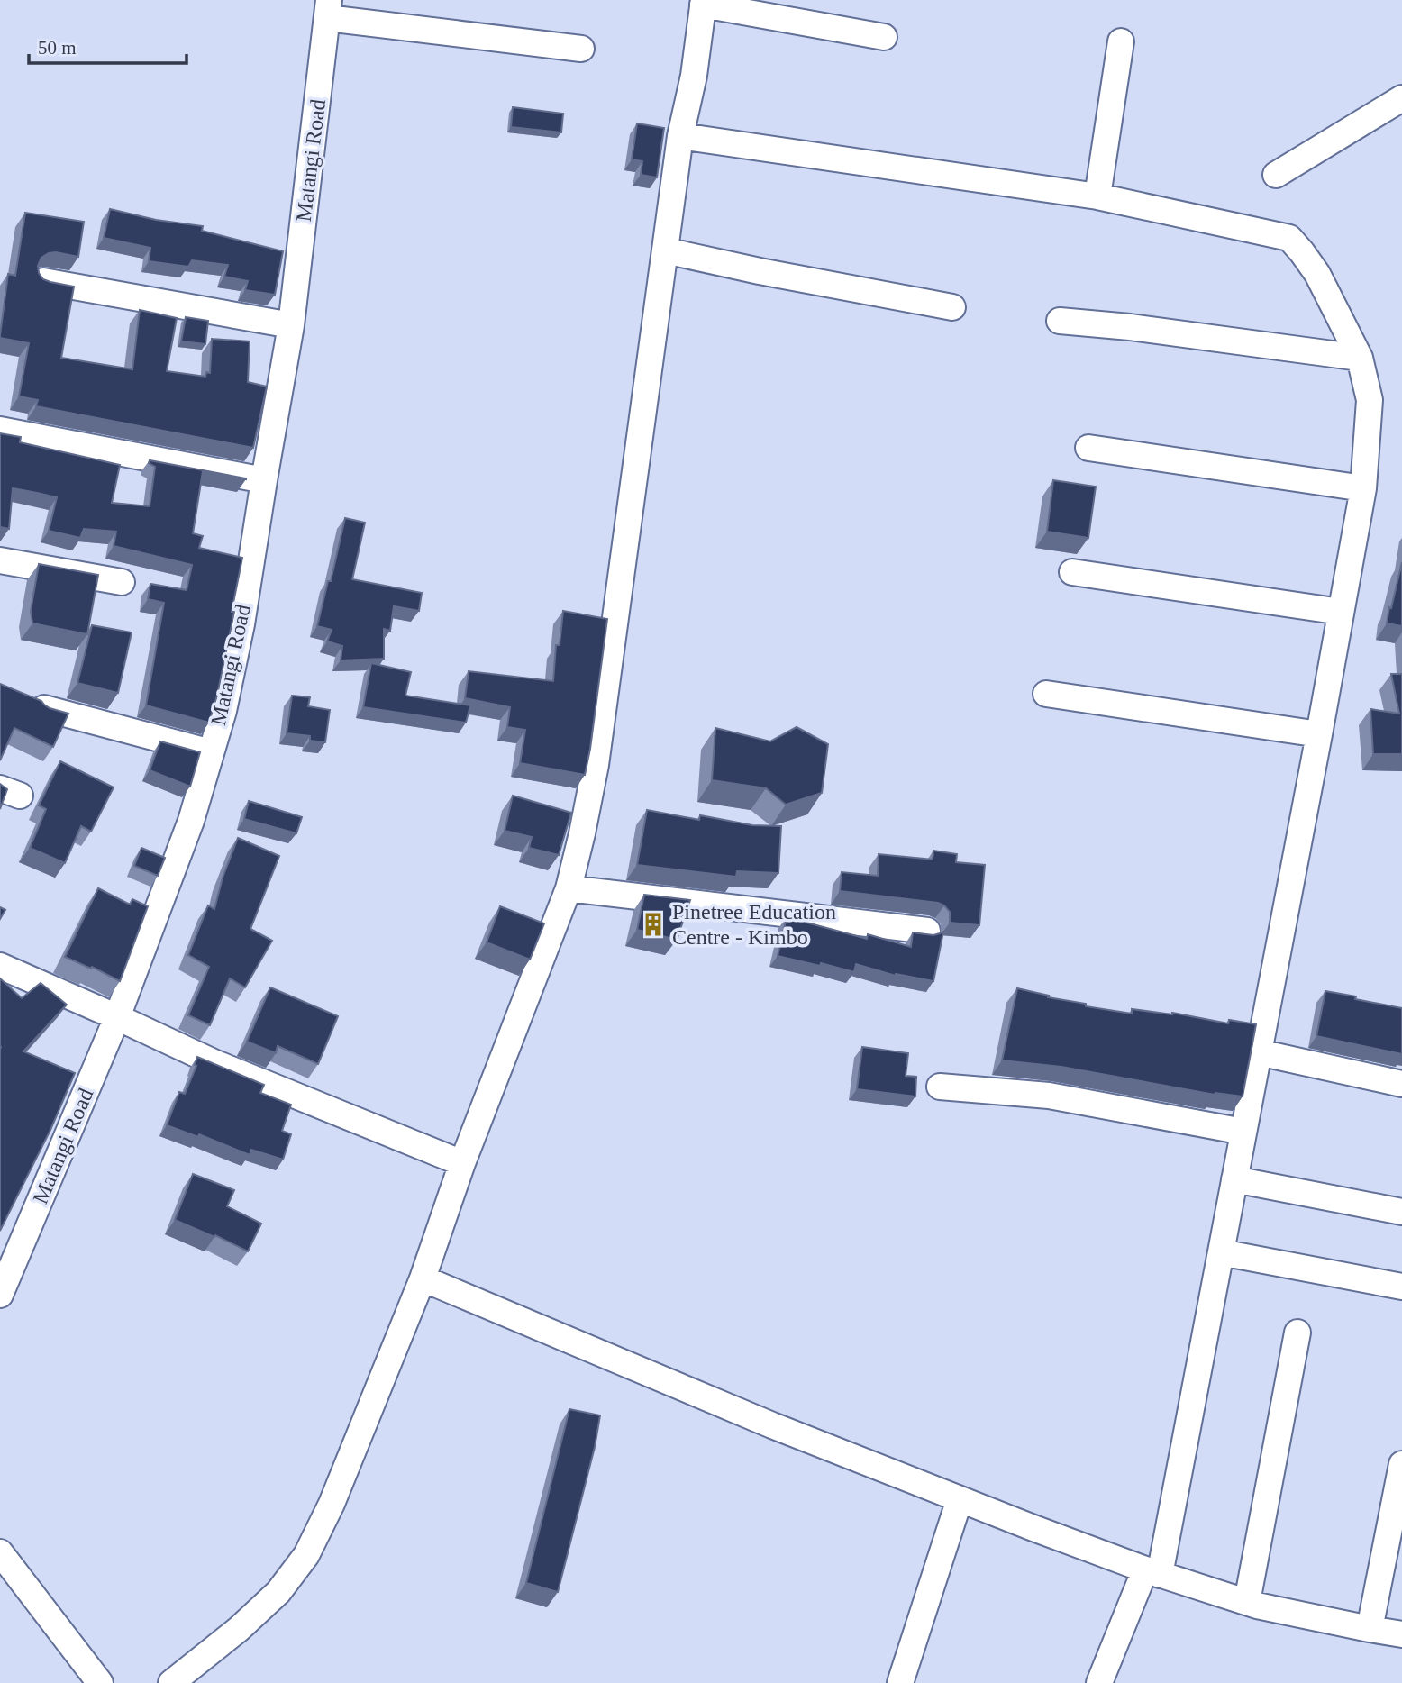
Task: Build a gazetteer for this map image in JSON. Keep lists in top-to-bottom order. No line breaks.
{"streets":{"street":["Matangi Road"]},"places":{"building":["Pinetree Education Centre - Kimbo"]},"scale_bar":"50 m"}
